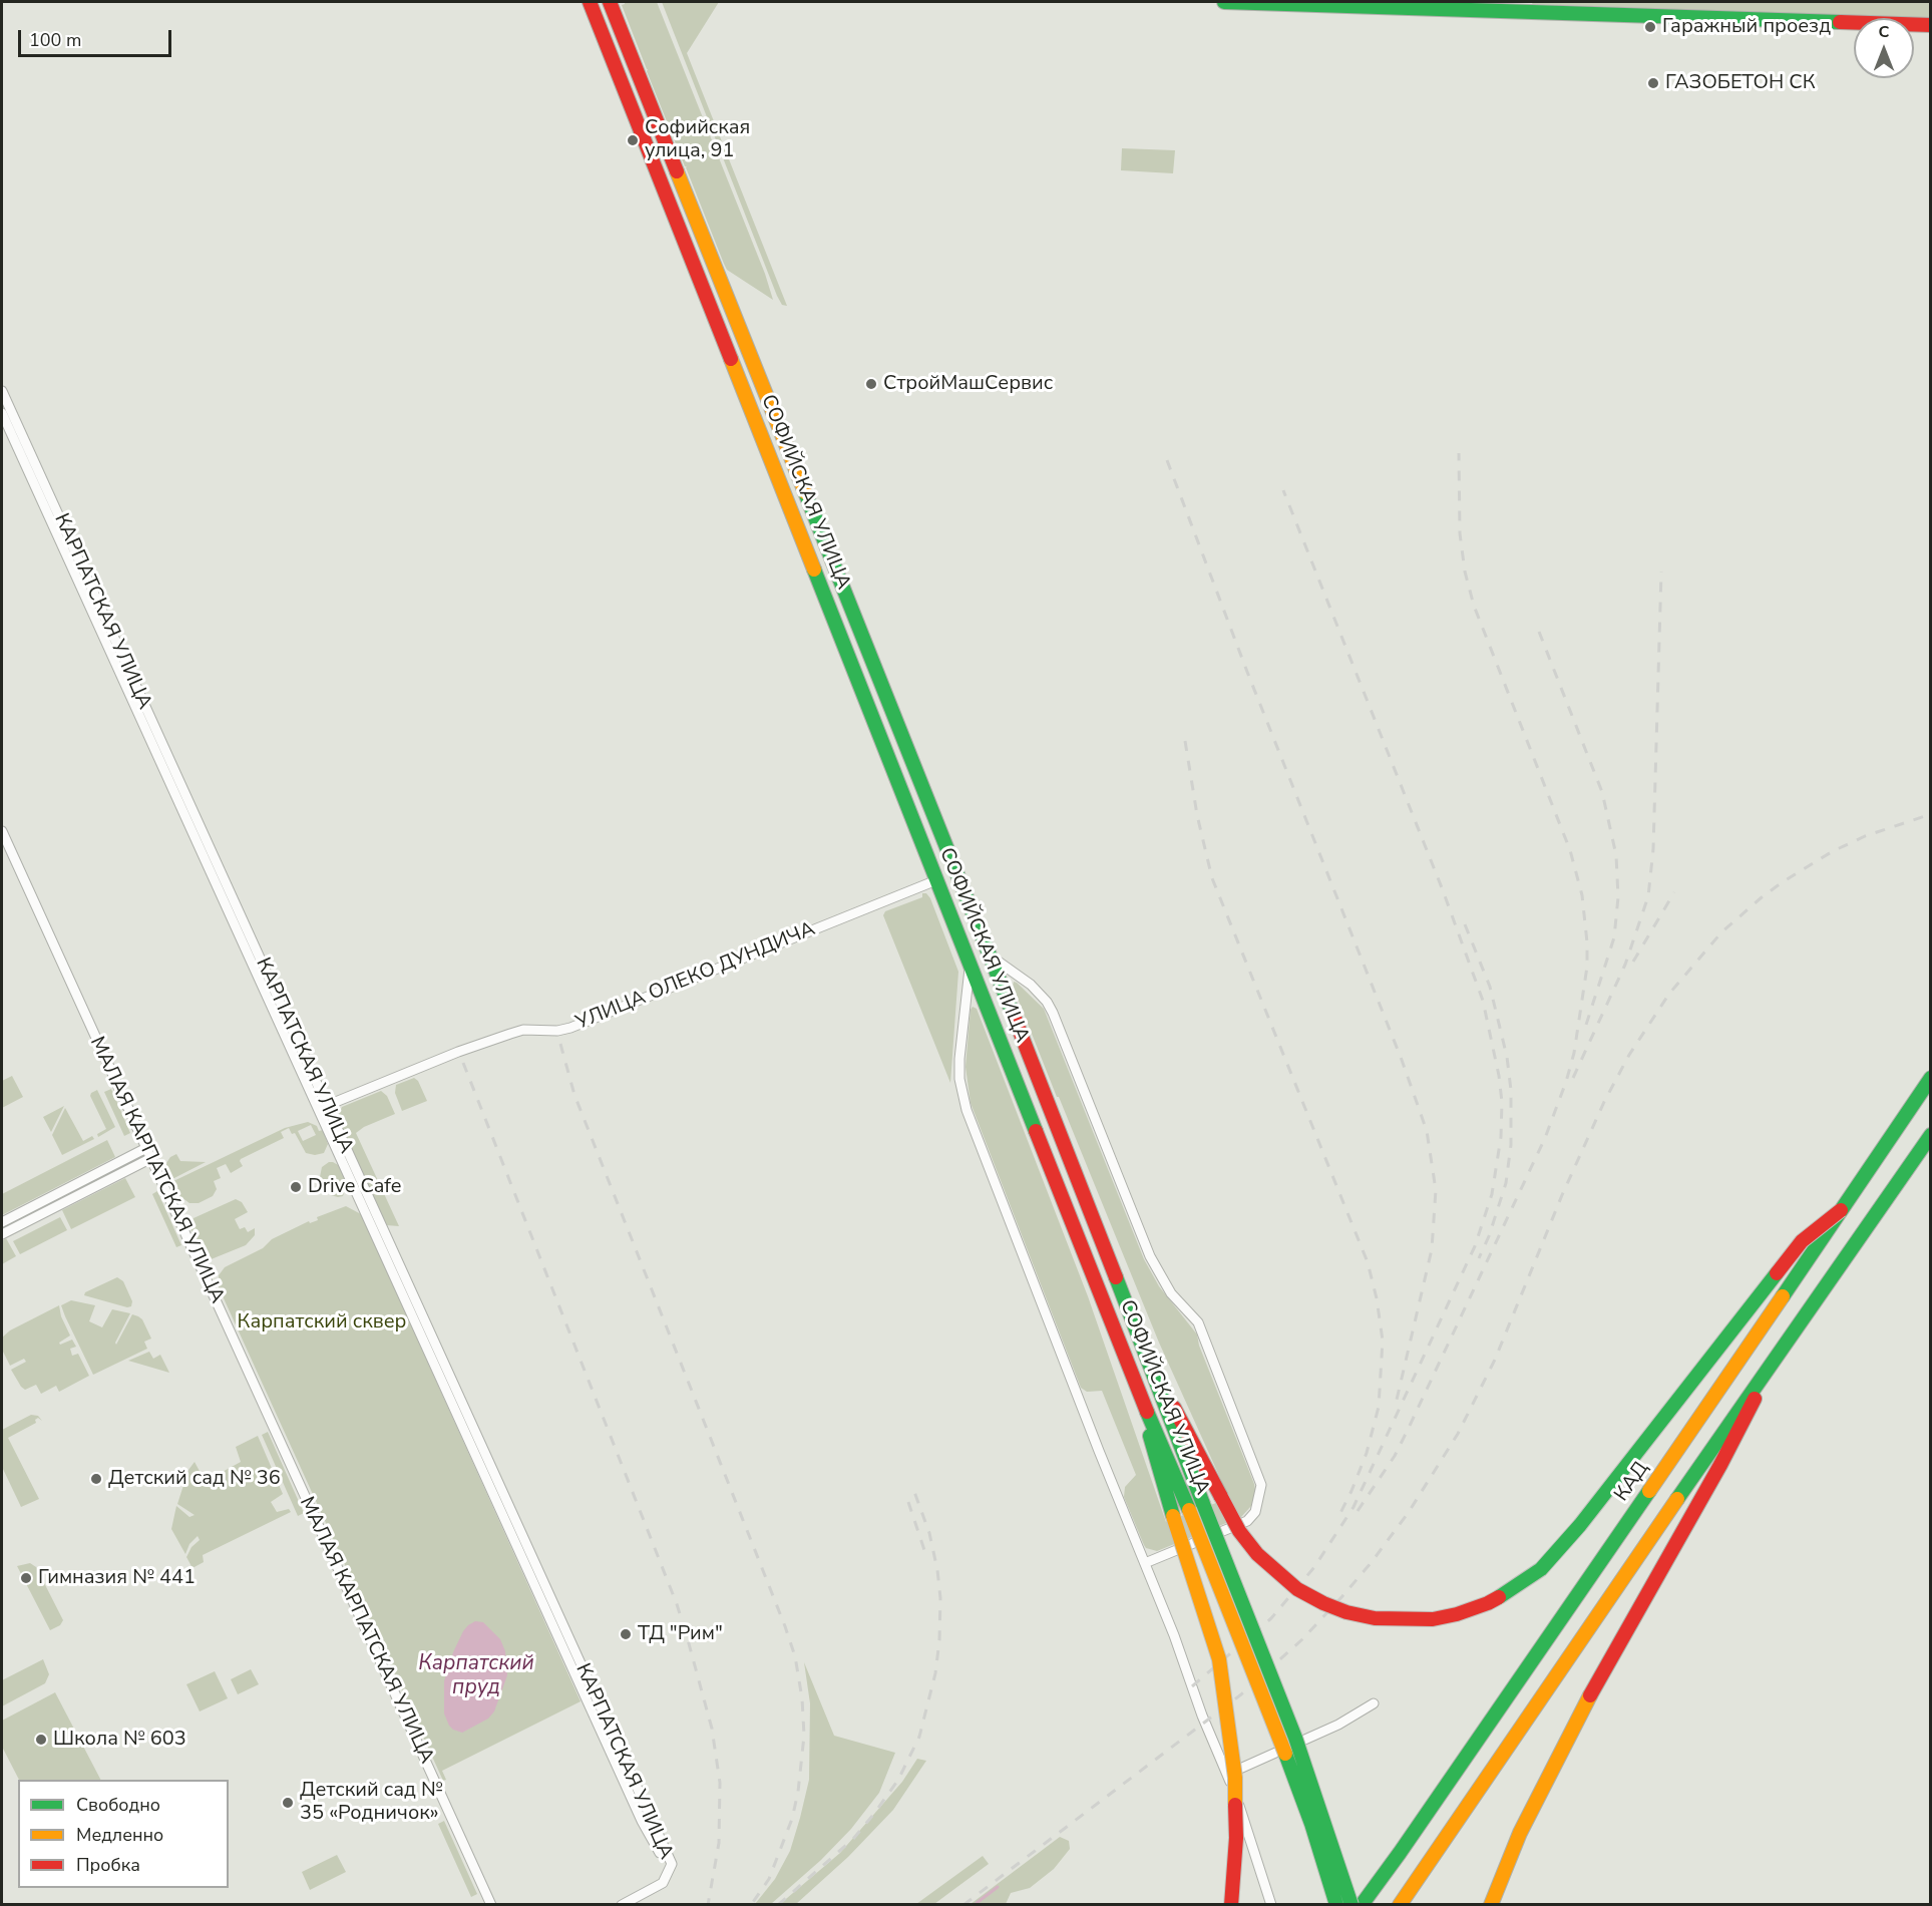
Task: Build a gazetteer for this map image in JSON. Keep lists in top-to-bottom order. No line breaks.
{"streets":{"main road":["СОФИЙСКАЯ УЛИЦА","КАД"],"street":["КАРПАТСКАЯ УЛИЦА","УЛИЦА ОЛЕКО ДУНДИЧА","МАЛАЯ КАРПАТСКАЯ УЛИЦА"]},"crossings":[["СОФИЙСКАЯ УЛИЦА","УЛИЦА ОЛЕКО ДУНДИЧА"],["КАРПАТСКАЯ УЛИЦА","УЛИЦА ОЛЕКО ДУНДИЧА"]],"water":["Карпатский пруд"],"parks":["Карпатский сквер"],"places":["Гаражный проезд","ГАЗОБЕТОН СК","Софийская улица, 91","СтройМашСервис","Drive Cafe","Детский сад № 36","Гимназия № 441","ТД \"Рим\"","Школа № 603","Детский сад № 35 «Родничок»"],"legend":["Свободно","Медленно","Пробка"],"scale_bar":"100 m","north":"top"}
